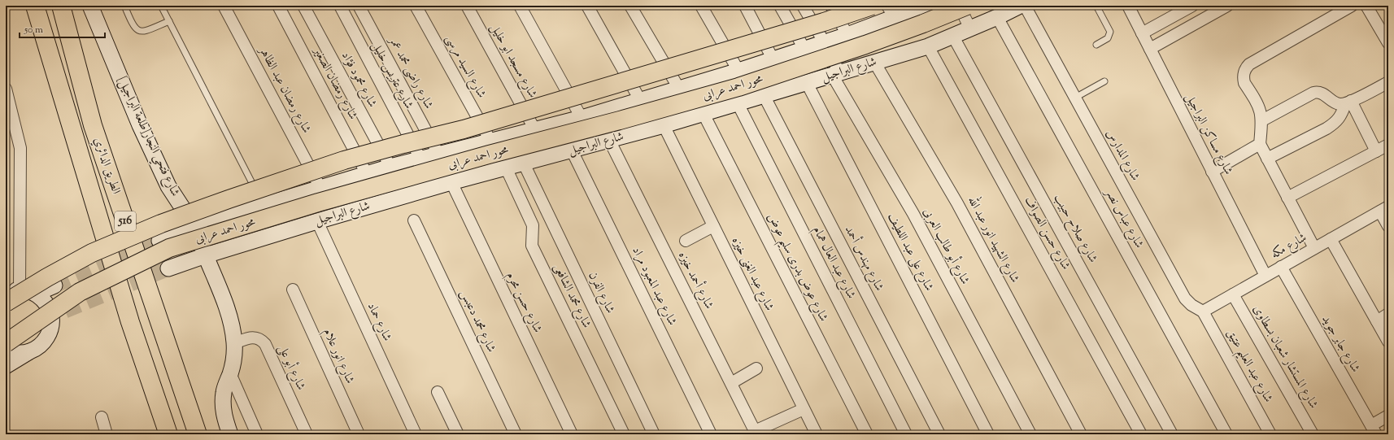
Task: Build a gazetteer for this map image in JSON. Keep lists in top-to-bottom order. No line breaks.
{"streets":{"highway":["محور احمد عرابى","الطريق الدائري","516"],"street":["شارع مسجد ابو خليل","شارع السيد مرسى","شارع البراجيل","شارع راضى محمد عمر","شارع عتريس خليل","شارع محمود فؤاد","شارع رمضان الصغير","شارع رمضان عبد الظاهر","شارع مساكن البراجيل","شارع فتحي النجار[طلعة البراجيل]","شارع المدارس","شارع عباس نصر","شارع صلاح حبيب","شارع حسن الصواف","شارع الشهيد انور عبد الله","شارع أبو طالب العربى","شارع مكه","شارع على عبد اللطيف","شارع مهندس أحمد","شارع عبد العال همام","شارع عوض بدرى سليم عوض","شارع عبد الغنى خيزه","شارع أحمد خيزه","شارع عبد المعبود مراد","شارع الفرن","شارع محمد الشافعى","شارع حسن محرم","شارع محمد دعبس","شارع حماد","شارع جابر جويد","شارع انور علام","شارع المستشار شعبان بسطاوى","شارع عبد العليم عتيق","شارع أبو على"]},"crossings":[["شارع البراجيل","شارع فتحي النجار[طلعة البراجيل]"],["شارع البراجيل","شارع عباس نصر"],["شارع البراجيل","شارع صلاح حبيب"],["شارع البراجيل","شارع حسن الصواف"],["شارع البراجيل","شارع الشهيد انور عبد الله"],["شارع البراجيل","شارع أبو طالب العربى"],["شارع البراجيل","شارع على عبد اللطيف"],["شارع البراجيل","شارع مهندس أحمد"],["شارع البراجيل","شارع عبد العال همام"],["شارع البراجيل","شارع عوض بدرى سليم عوض"],["شارع البراجيل","شارع عبد الغنى خيزه"],["شارع البراجيل","شارع أحمد خيزه"],["شارع البراجيل","شارع عبد المعبود مراد"],["شارع البراجيل","شارع الفرن"],["شارع البراجيل","شارع محمد الشافعى"],["شارع البراجيل","شارع حسن محرم"],["شارع البراجيل","شارع حماد"],["شارع مساكن البراجيل","شارع مكه"],["شارع فتحي النجار[طلعة البراجيل]","شارع أبو على"],["شارع المدارس","شارع مكه"],["شارع المدارس","شارع عبد العليم عتيق"],["شارع مكه","شارع جابر جويد"],["شارع مكه","شارع المستشار شعبان بسطاوى"],["شارع مكه","شارع عبد العليم عتيق"]],"scale_bar":"50 m"}
